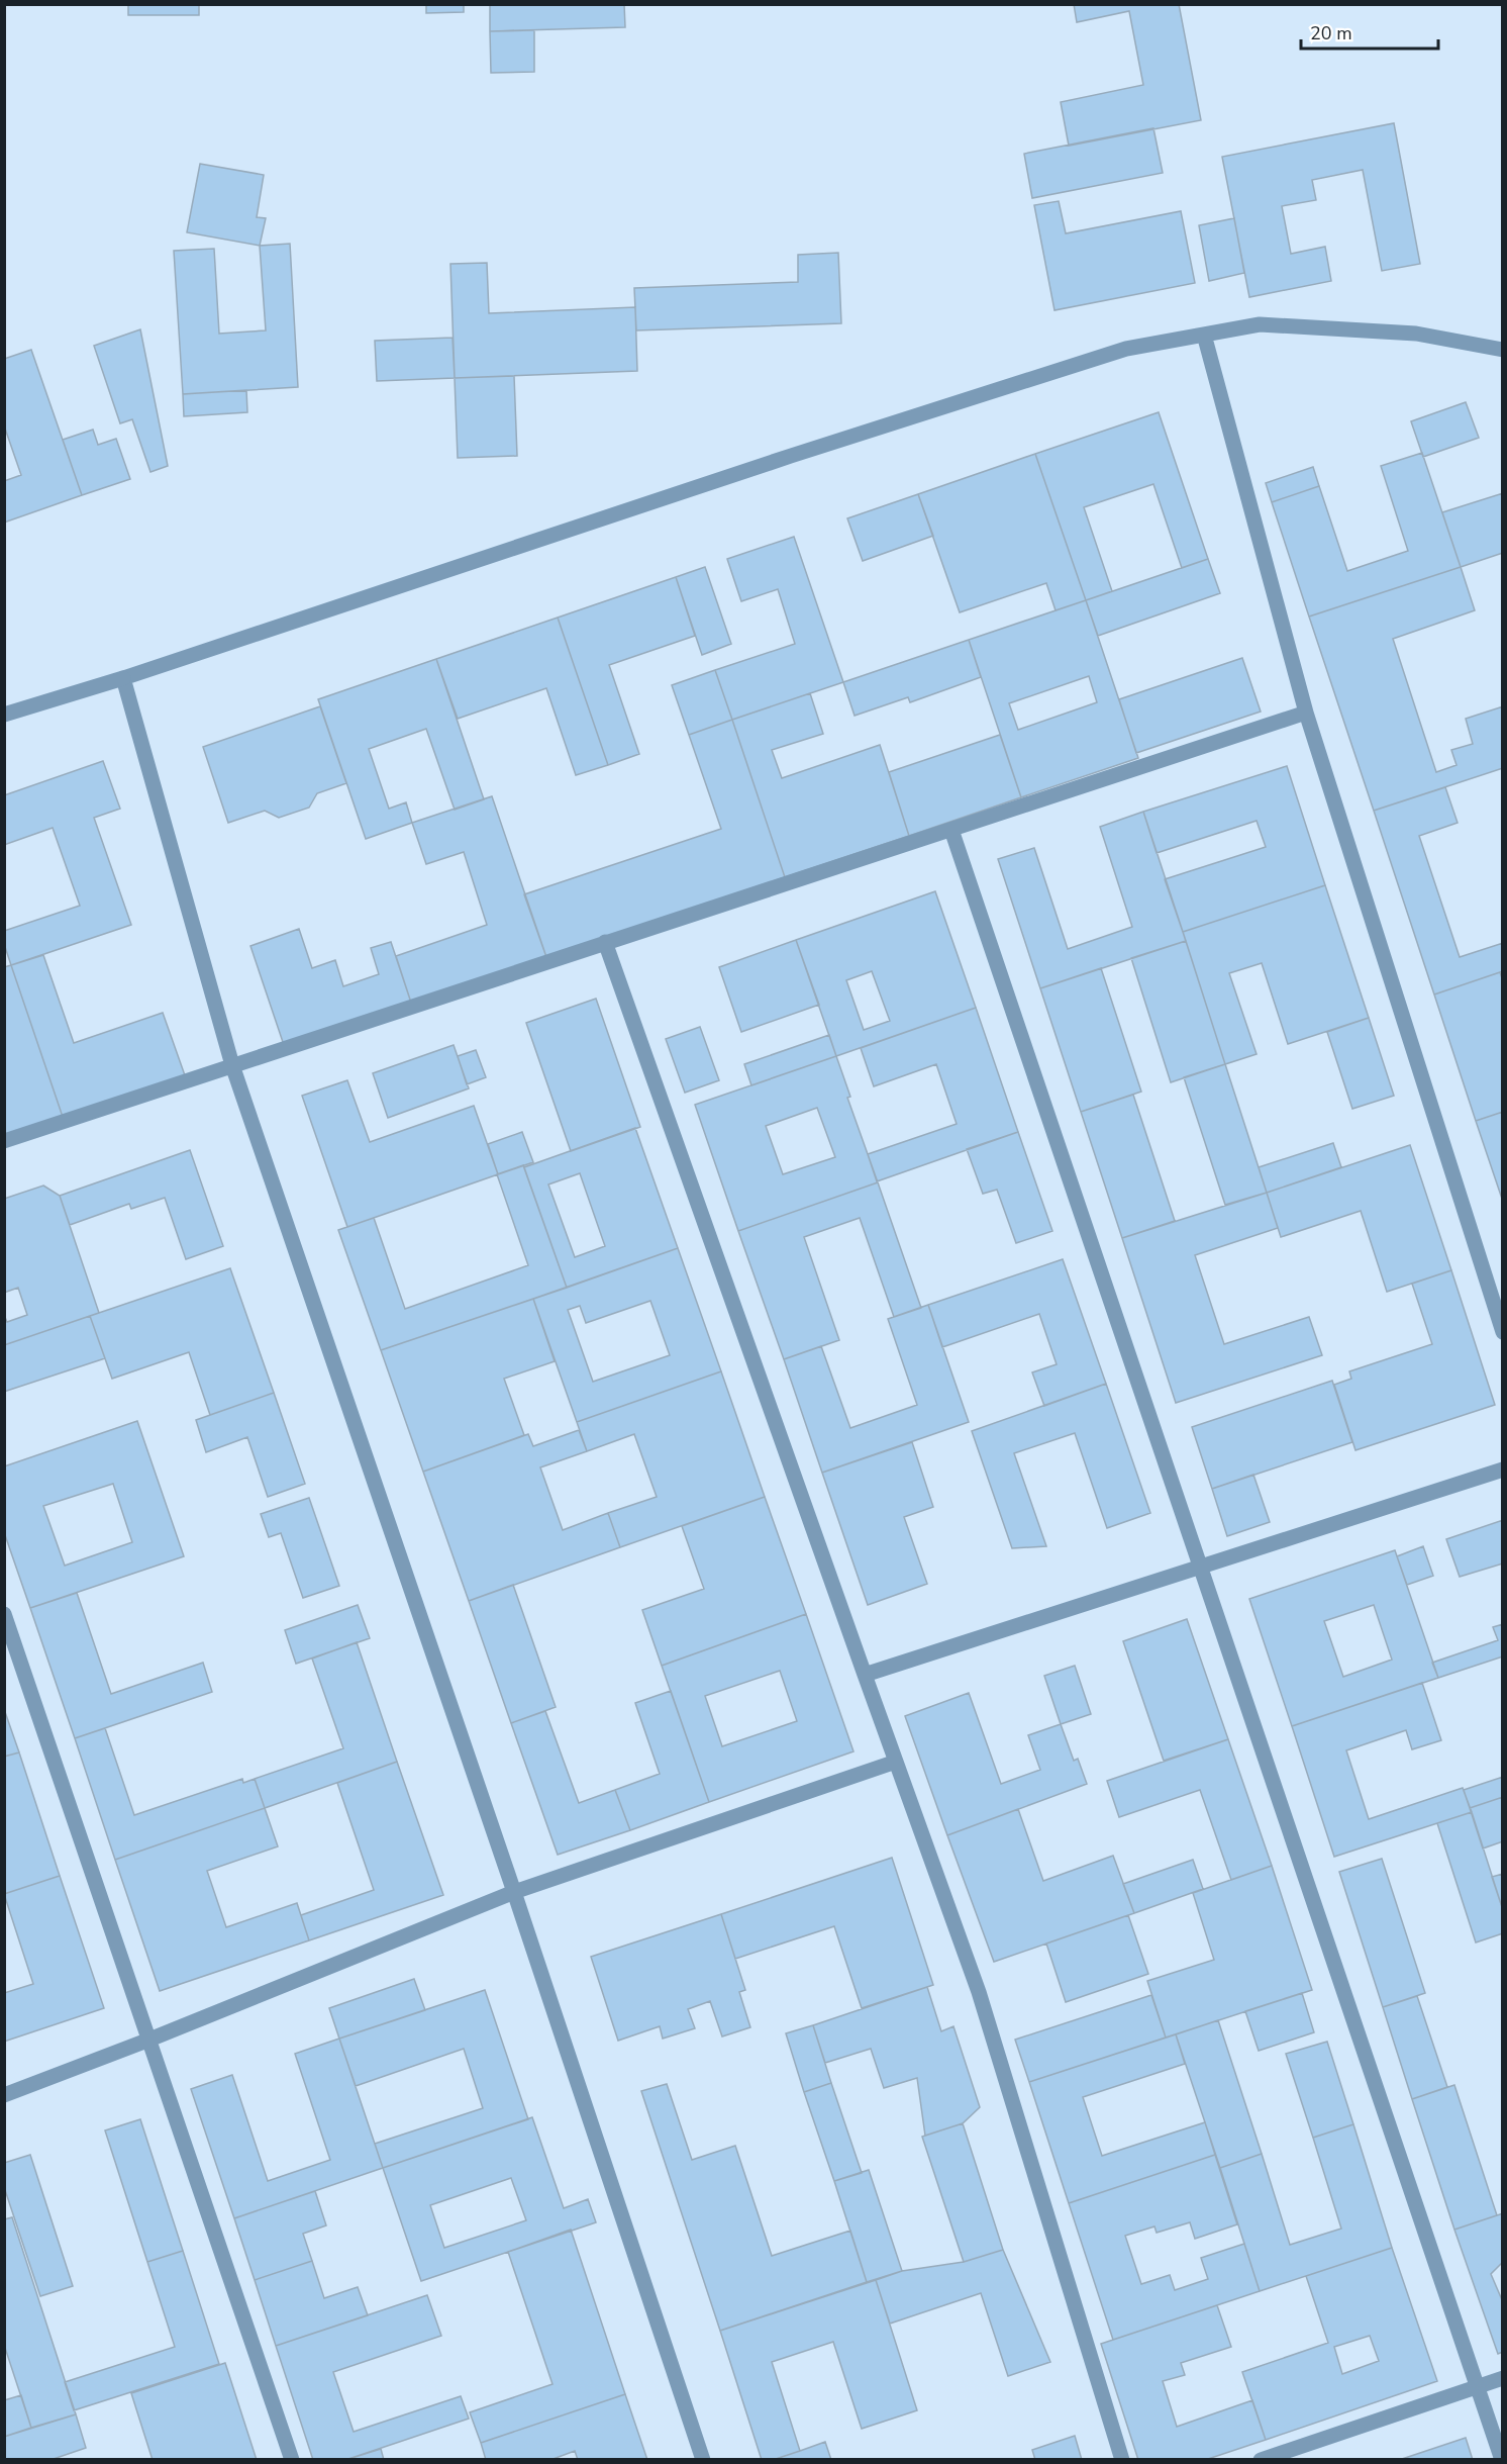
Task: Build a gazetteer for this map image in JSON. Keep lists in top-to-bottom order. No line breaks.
{"scale_bar":"20 m"}
